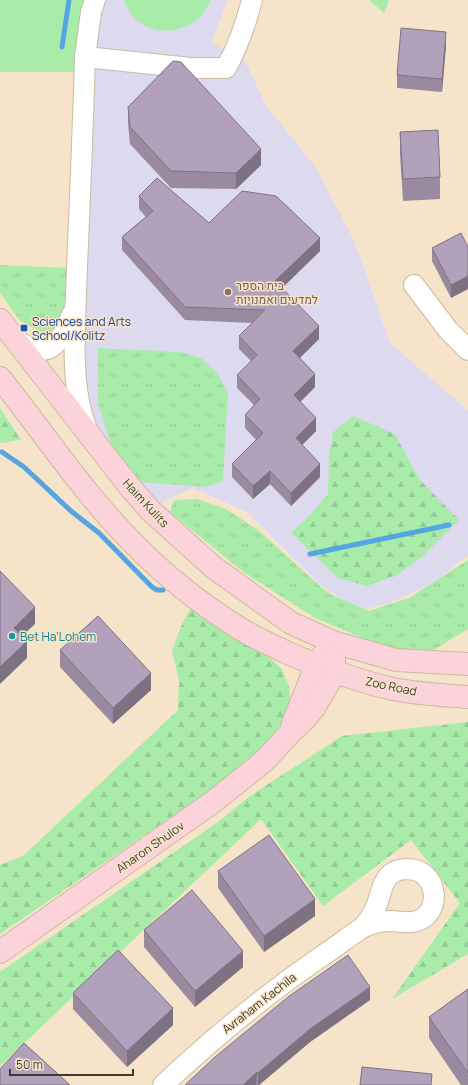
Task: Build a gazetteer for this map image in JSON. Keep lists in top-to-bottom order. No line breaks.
{"streets":{"main road":["Haim Kulits","Zoo Road","Aharon Shulov"],"street":["Avraham Kachila"]},"crossings":[["Haim Kulits","Aharon Shulov"],["Zoo Road","Aharon Shulov"]],"places":{"other":["בית הספר למדעים ואמנויות","Bet Ha'Lohem"],"transit":["Sciences and Arts School/Kolitz"]},"scale_bar":"50 m"}
